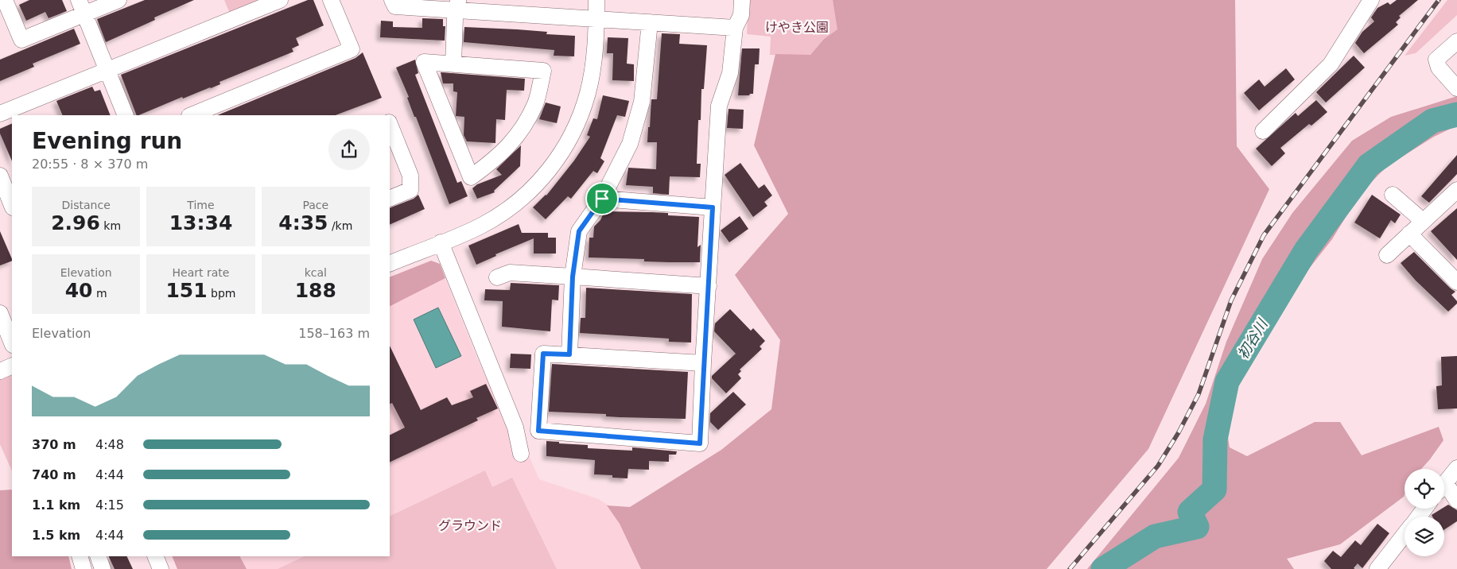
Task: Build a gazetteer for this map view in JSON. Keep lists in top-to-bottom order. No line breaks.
{"water":["初谷川"],"parks":["けやき公園","グラウンド"],"page":{"heading":["Evening run","20:55 · 8 × 370 m"],"stats":[["Distance","2.96 km"],["Time","13:34"],["Pace","4:35 /km"],["Elevation","40 m"],["Heart rate","151 bpm"],["kcal","188"]],"chart":["Elevation","158–163 m"],"list":[{"name":"370 m","note":"4:48"},{"name":"740 m","note":"4:44"},{"name":"1.1 km","note":"4:15"},{"name":"1.5 km","note":"4:44"}]}}
